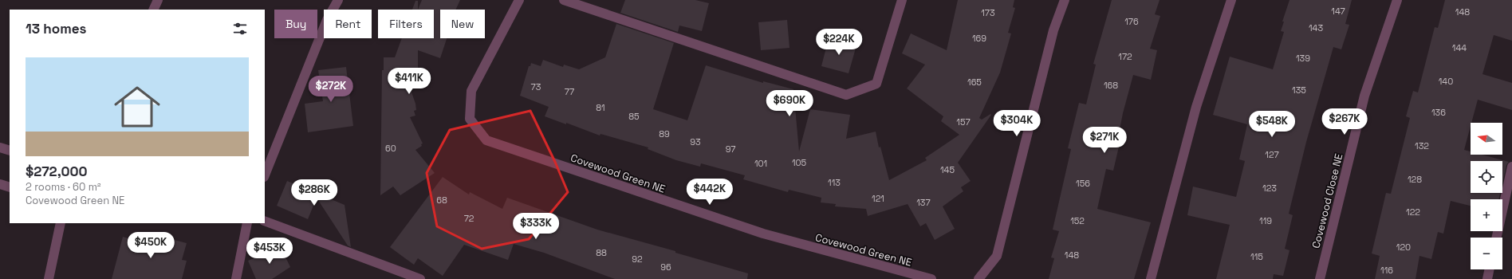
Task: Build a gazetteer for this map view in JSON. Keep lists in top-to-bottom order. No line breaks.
{"streets":{"street":["Covewood Green NE","Covewood Close NE"]},"house_numbers":["147","148","173","176","143","169","144","172","139","140","165","168","73","135","77","81","136","85","157","89","93","132","60","97","127","105","101","145","128","113","156","123","121","68","137","122","72","152","119","120","88","148","115","92","96","116"],"north":"left","page":{"chip":["Buy","Rent","Filters","New"],"heading":"13 homes","price":["$224K","$411K","$272K","$690K","$267K","$304K","$548K","$271K","$442K","$286K","$333K","$450K","$453K"],"list":[{"name":"$272,000","note":"2 rooms · 60 m² · Covewood Green NE"}],"map_buttons":["+","−"]}}
